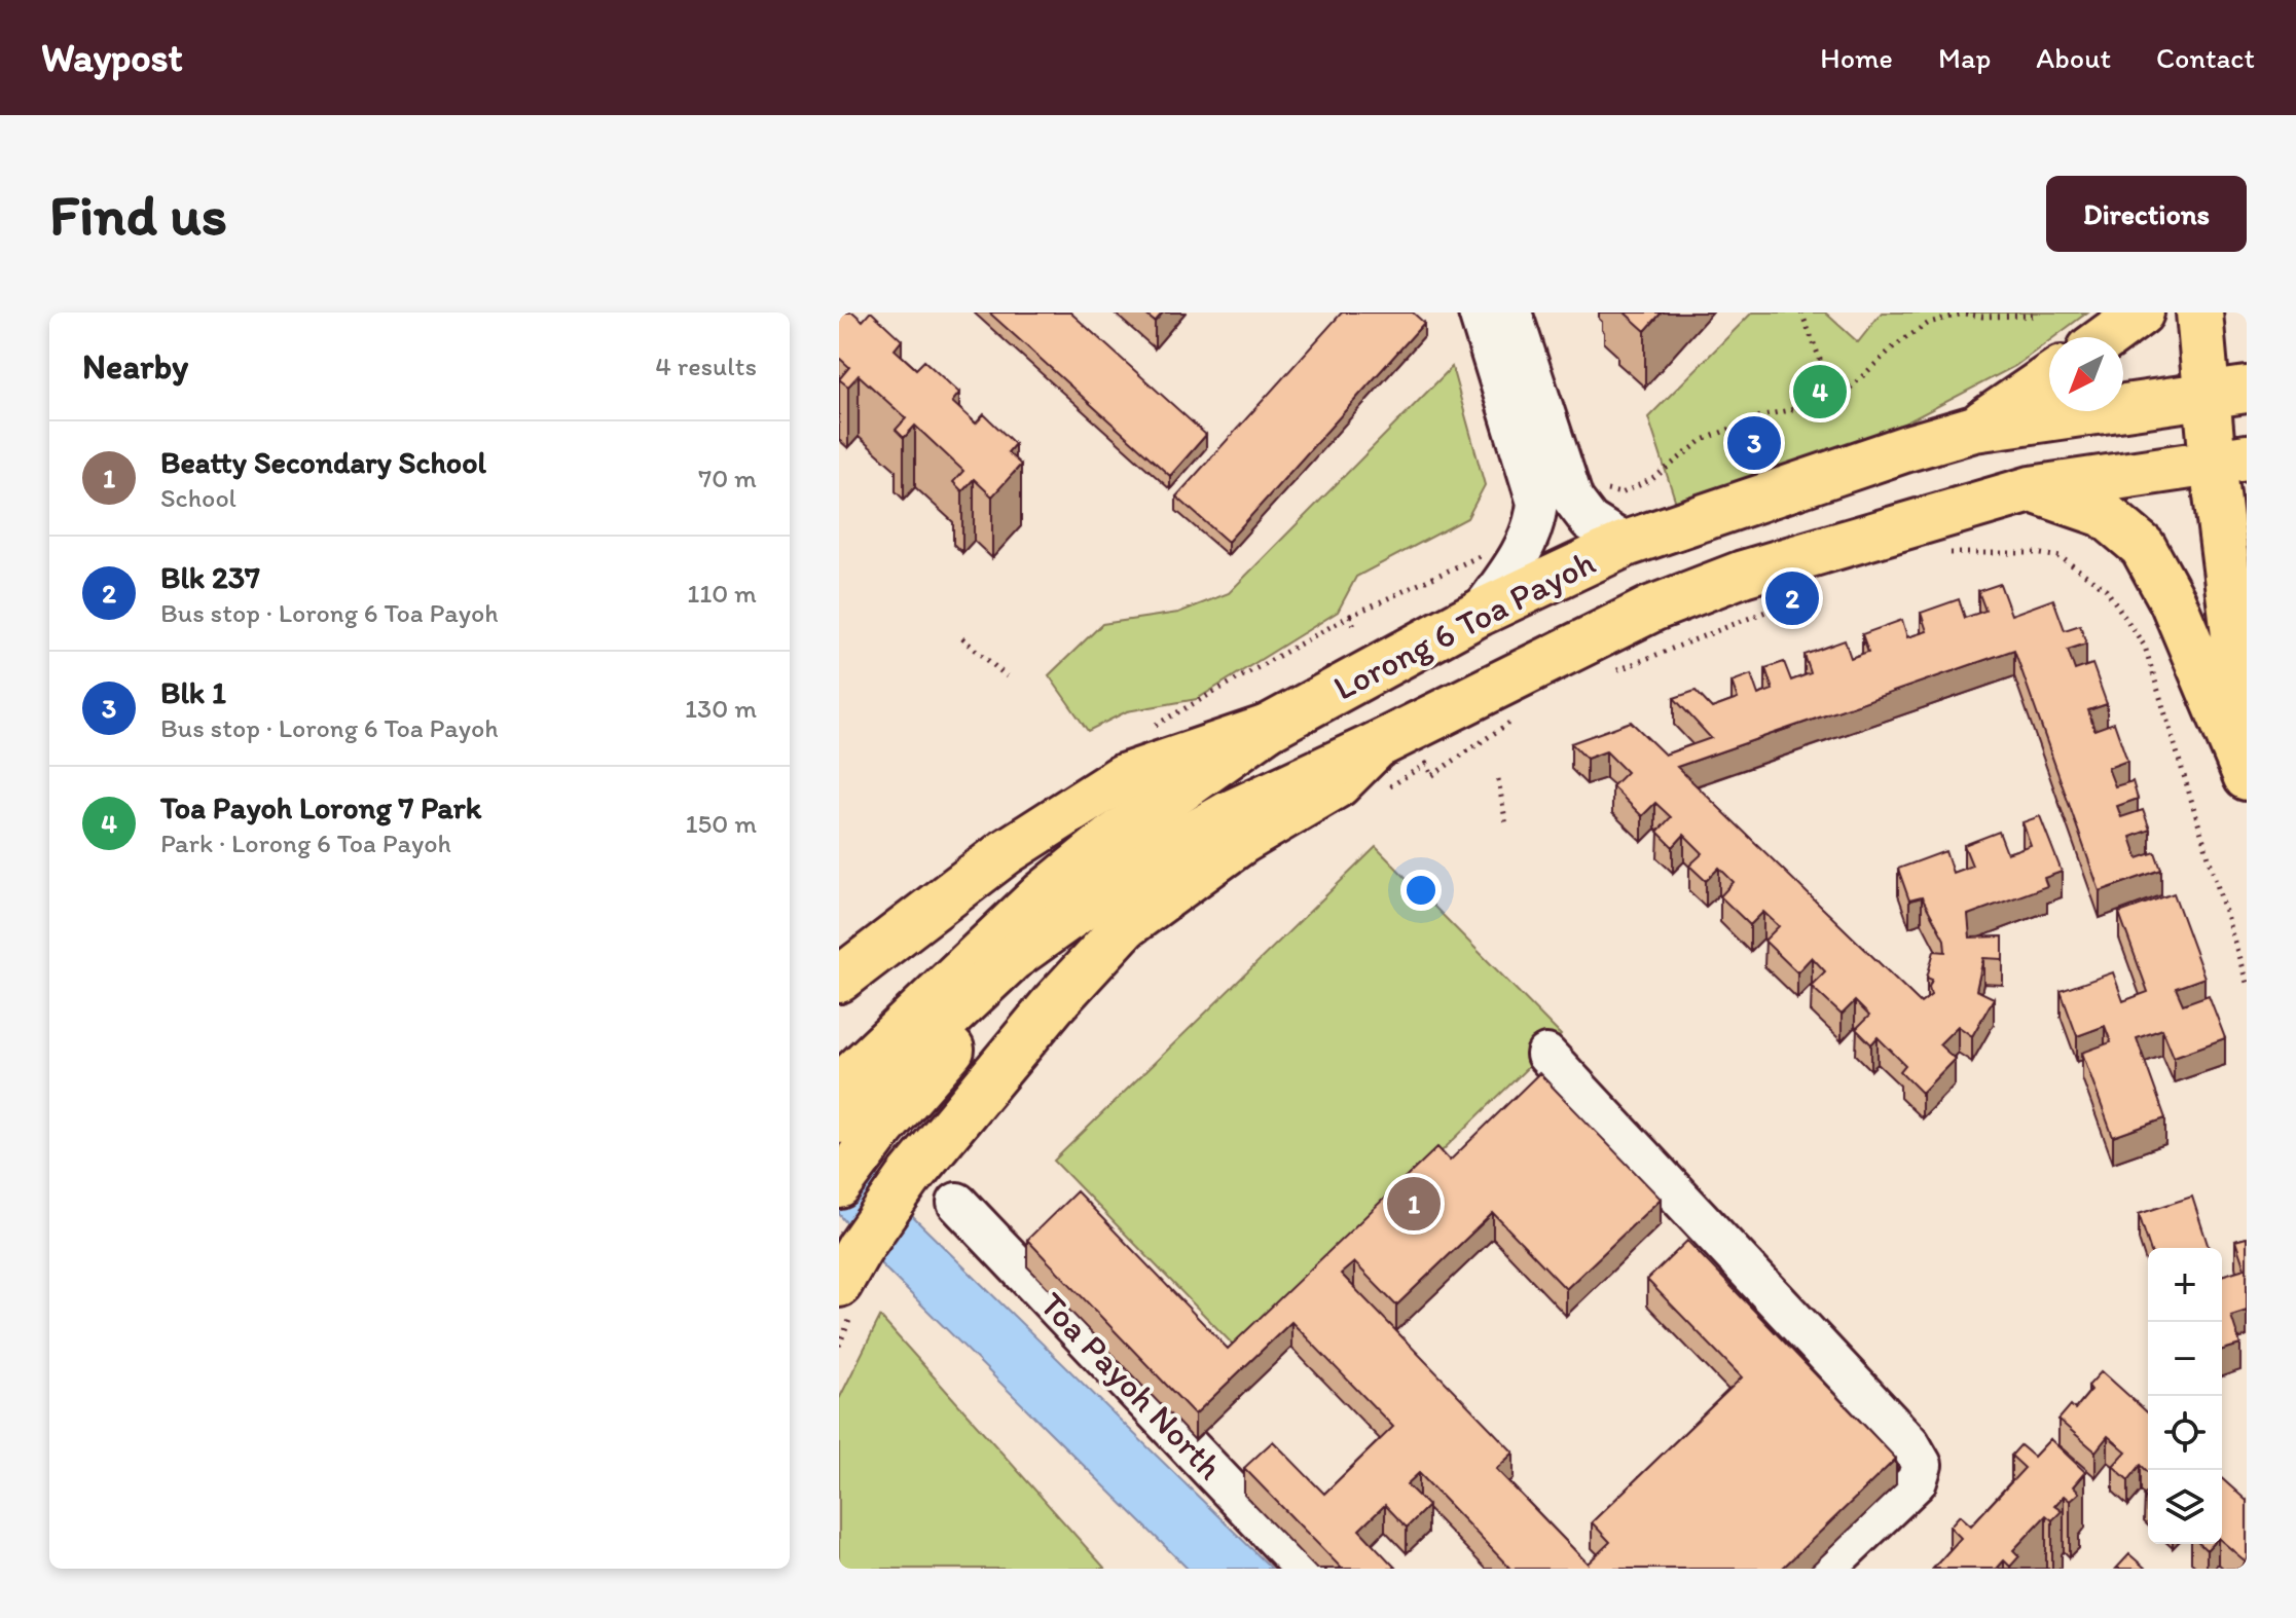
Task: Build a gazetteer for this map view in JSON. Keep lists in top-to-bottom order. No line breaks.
{"streets":{"main road":["Lorong 6 Toa Payoh"],"street":["Toa Payoh North"]},"north":"bottom left","page":{"header":"Waypost","nav":["Home","Map","About","Contact"],"buttons":"Directions","title":"Find us","heading":["Nearby","4 results"],"pins":["4","3","2","1"],"list":[{"mark":"1","name":"Beatty Secondary School","note":"School","value":"70 m"},{"mark":"2","name":"Blk 237","note":"Bus stop · Lorong 6 Toa Payoh","value":"110 m"},{"mark":"3","name":"Blk 1","note":"Bus stop · Lorong 6 Toa Payoh","value":"130 m"},{"mark":"4","name":"Toa Payoh Lorong 7 Park","note":"Park · Lorong 6 Toa Payoh","value":"150 m"}],"map_buttons":["+","−"]}}
